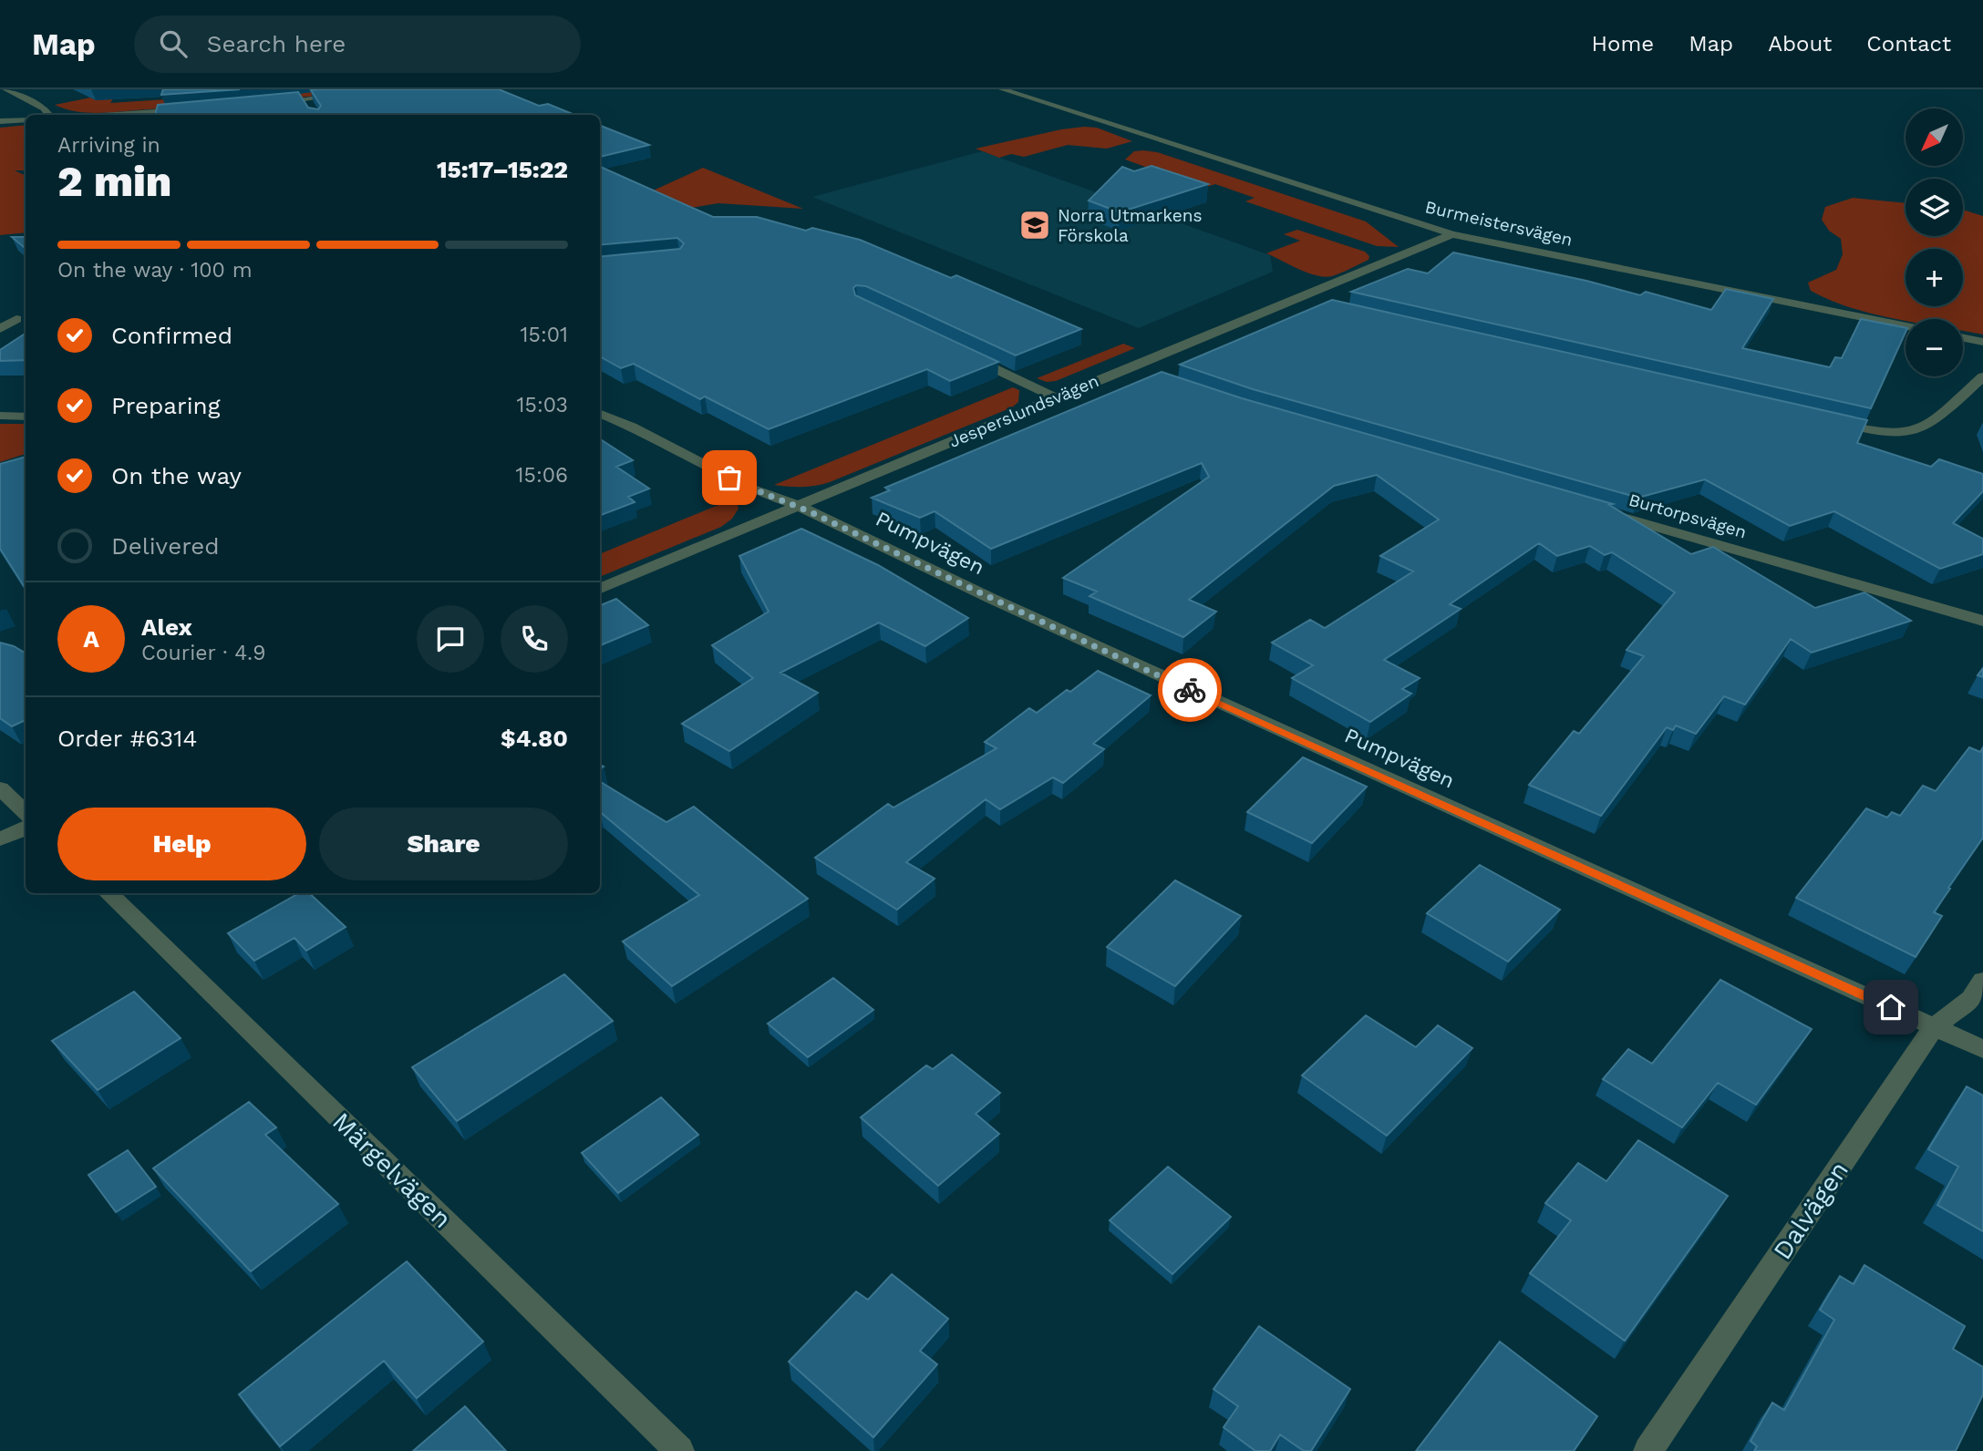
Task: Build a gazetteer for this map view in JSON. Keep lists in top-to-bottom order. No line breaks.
{"streets":{"street":["Burmeistersvägen","Jesperslundsvägen","Burtorpsvägen","Pumpvägen","Märgelvägen","Dalvägen"]},"crossings":[["Burmeistersvägen","Jesperslundsvägen"],["Jesperslundsvägen","Pumpvägen"],["Pumpvägen","Dalvägen"]],"places":{"school or university":["Norra Utmarkens Förskola"]},"north":"bottom left","page":{"header":"Map","search":"Search here","nav":["Home","Map","About","Contact"],"map_buttons":["+","−"],"heading":["2 min","Arriving in","15:17–15:22"],"panel":["Alex","Courier · 4.9","Order #6314","$4.80"],"bar":"On the way · 100 m","list":[["Confirmed","15:01"],["Preparing","15:03"],["On the way","15:06"],"Delivered"],"round":"A","buttons":["Help","Share"]}}
